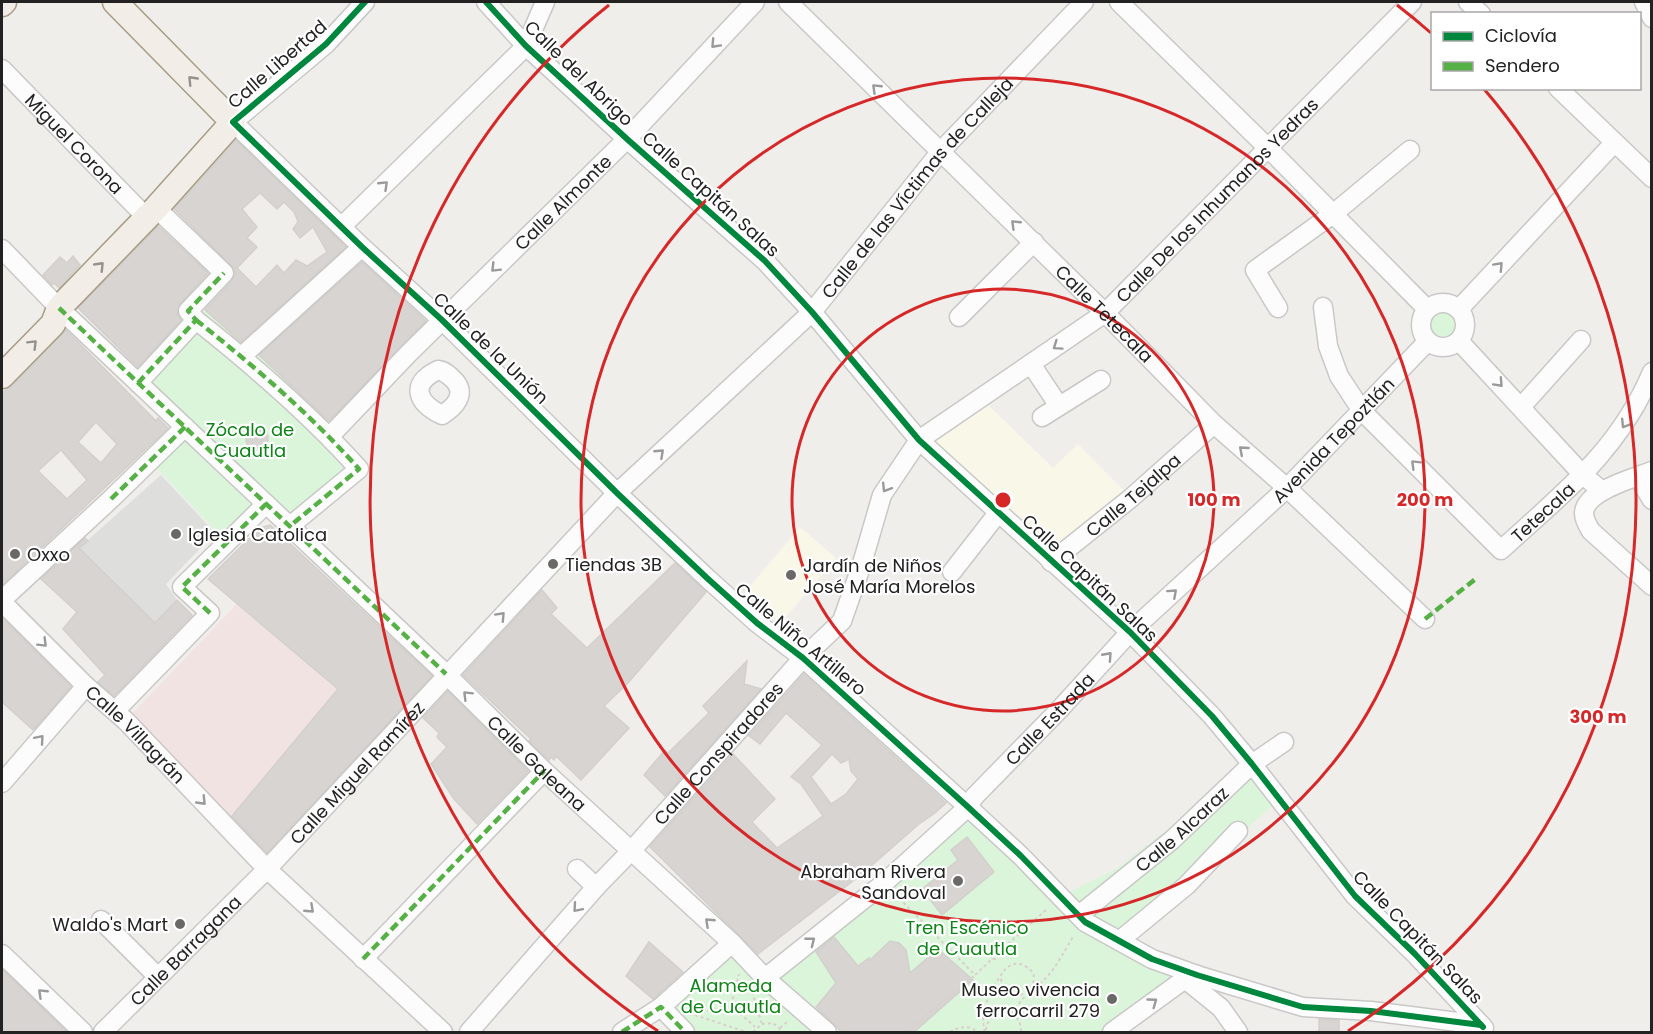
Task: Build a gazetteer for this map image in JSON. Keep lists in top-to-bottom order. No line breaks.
{"streets":{"street":["Calle Libertad","Calle del Abrigo","Miguel Corona","Calle de las Víctimas de Calleja","Calle Capitán Salas","Calle De los Inhumanos Yedras","Calle Almonte","Calle Tetecala","Calle de la Unión","Avenida Tepoztlán","Calle Tejalpa","Tetecala","Calle Niño Artillero","Calle Estrada","Calle Villagrán","Calle Conspiradores","Calle Galeana","Calle Miguel Ramírez","Calle Alcaraz","Calle Barragana"]},"crossings":[["Calle Libertad","Calle de la Unión"],["Calle del Abrigo","Calle Capitán Salas"],["Calle del Abrigo","Calle Almonte"],["Calle de las Víctimas de Calleja","Calle Capitán Salas"],["Calle de las Víctimas de Calleja","Calle Tetecala"],["Calle de las Víctimas de Calleja","Calle de la Unión"],["Calle de las Víctimas de Calleja","Calle Niño Artillero"],["Calle de las Víctimas de Calleja","Calle Galeana"],["Calle de las Víctimas de Calleja","Calle Miguel Ramírez"],["Calle Capitán Salas","Calle De los Inhumanos Yedras"],["Calle Capitán Salas","Calle Almonte"],["Calle Capitán Salas","Avenida Tepoztlán"],["Calle Capitán Salas","Calle Tejalpa"],["Calle Capitán Salas","Calle Niño Artillero"],["Calle Capitán Salas","Calle Estrada"],["Calle Capitán Salas","Calle Conspiradores"],["Calle Capitán Salas","Calle Alcaraz"],["Calle De los Inhumanos Yedras","Calle Tetecala"],["Calle De los Inhumanos Yedras","Calle Conspiradores"],["Calle Almonte","Calle de la Unión"],["Calle Tetecala","Avenida Tepoztlán"],["Calle Tetecala","Calle Tejalpa"],["Calle de la Unión","Calle Niño Artillero"],["Avenida Tepoztlán","Tetecala"],["Avenida Tepoztlán","Calle Estrada"],["Calle Niño Artillero","Calle Estrada"],["Calle Niño Artillero","Calle Conspiradores"],["Calle Niño Artillero","Calle Alcaraz"],["Calle Estrada","Calle Galeana"],["Calle Villagrán","Calle Miguel Ramírez"],["Calle Villagrán","Calle Barragana"],["Calle Conspiradores","Calle Galeana"],["Calle Galeana","Calle Miguel Ramírez"],["Calle Miguel Ramírez","Calle Barragana"]],"one_way":["Calle de las Víctimas de Calleja","Calle Tetecala","Avenida Tepoztlán","Calle Estrada","Calle Villagrán"],"parks":["Zócalo de Cuautla","Tren Escénico de Cuautla","Alameda de Cuautla"],"places":["Iglesia Catolica","Oxxo","Tiendas 3B","Jardín de Niños José María Morelos","Abraham Rivera Sandoval","Waldo's Mart","Museo vivencia ferrocarril 279"],"legend":["Ciclovía","Sendero"],"rings":["100 m","200 m","300 m"]}
